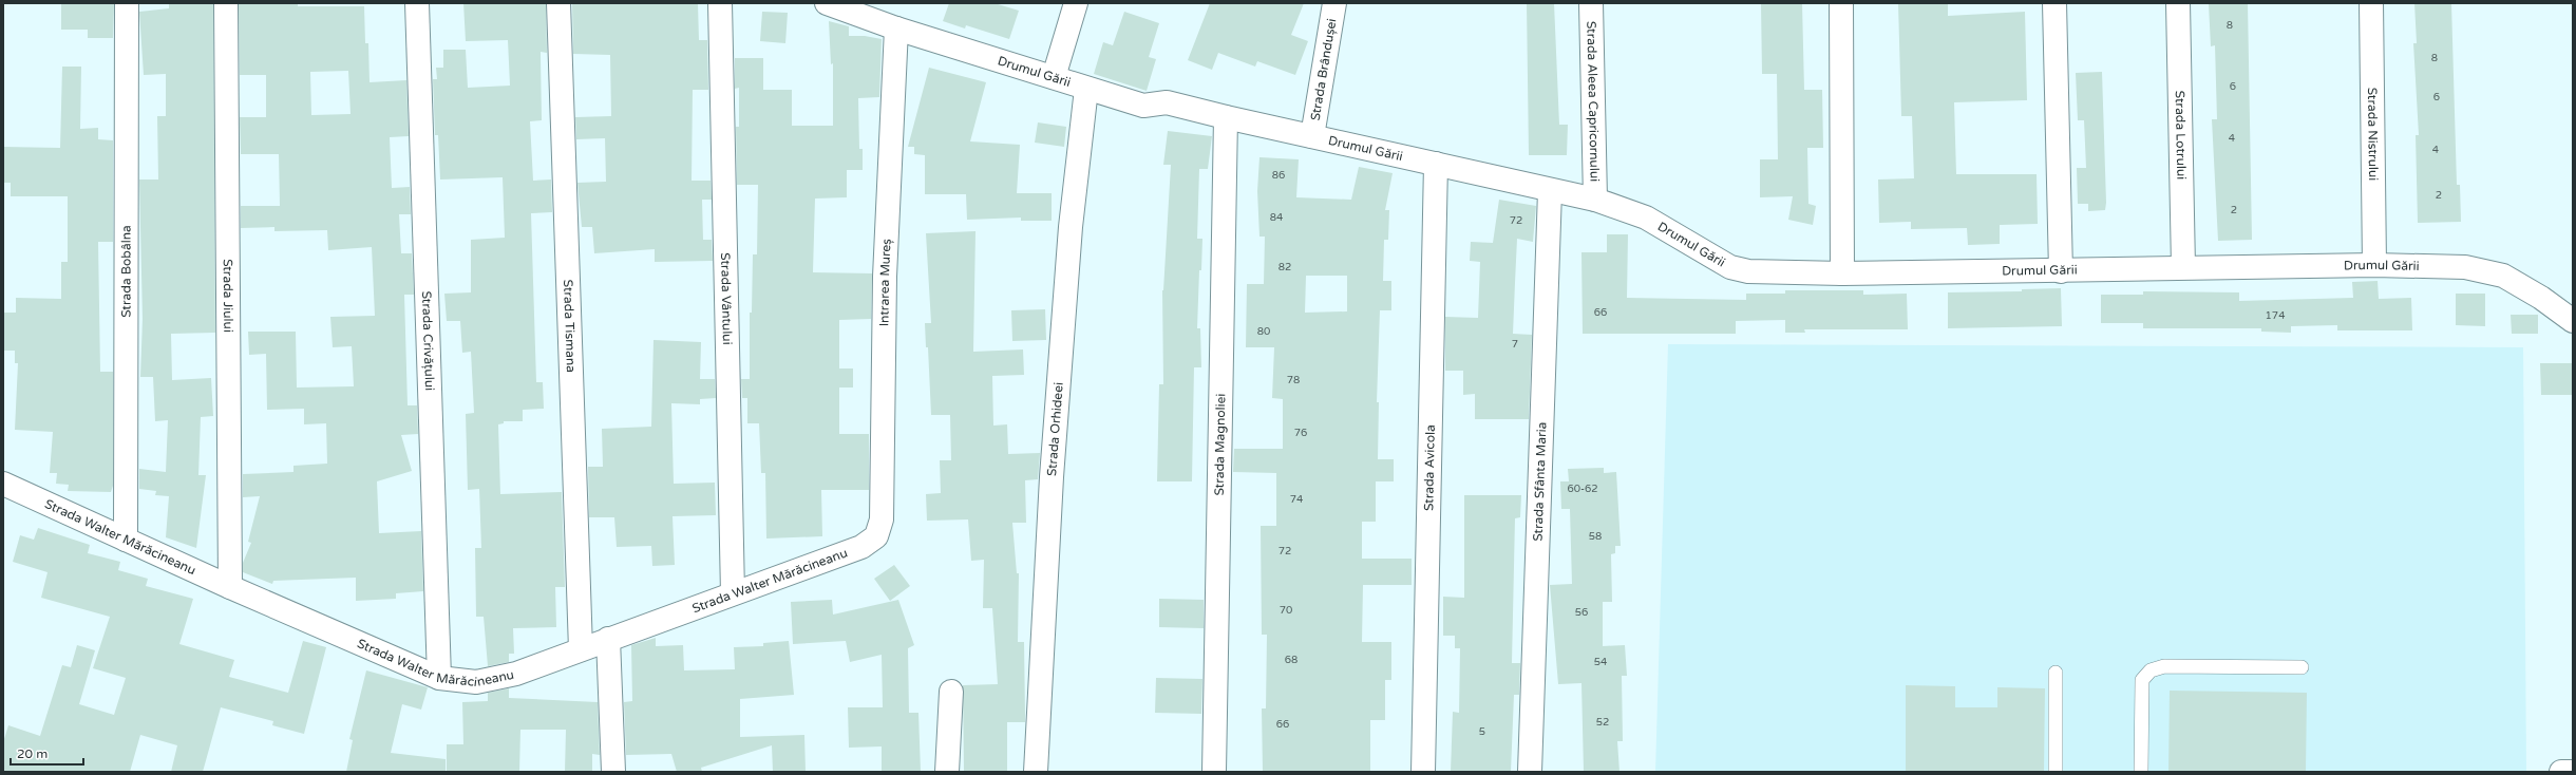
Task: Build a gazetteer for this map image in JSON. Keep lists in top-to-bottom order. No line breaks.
{"streets":{"street":["Strada Brândușei","Drumul Gării","Strada Aleea Capricornului","Strada Nistrului","Strada Lotrului","Strada Bobâlna","Intrarea Mureș","Strada Jiului","Strada Vântului","Strada Tismana","Strada Crivățului","Strada Orhideei","Strada Magnoliei","Strada Avicola","Strada Sfânta Maria","Strada Walter Mărăcineanu"]},"crossings":[["Strada Brândușei","Drumul Gării"],["Drumul Gării","Strada Aleea Capricornului"],["Drumul Gării","Strada Nistrului"],["Drumul Gării","Strada Lotrului"],["Drumul Gării","Intrarea Mureș"],["Drumul Gării","Strada Orhideei"],["Drumul Gării","Strada Magnoliei"],["Drumul Gării","Strada Avicola"],["Drumul Gării","Strada Sfânta Maria"],["Strada Bobâlna","Strada Walter Mărăcineanu"],["Intrarea Mureș","Strada Walter Mărăcineanu"],["Strada Jiului","Strada Walter Mărăcineanu"],["Strada Vântului","Strada Walter Mărăcineanu"],["Strada Tismana","Strada Walter Mărăcineanu"],["Strada Crivățului","Strada Walter Mărăcineanu"]],"house_numbers":["8","8","6","6","4","4","86","2","2","84","72","82","66","174","80","7","78","76","60-62","74","58","72","70","56","68","54","52","66","5"],"scale_bar":"20 m"}
